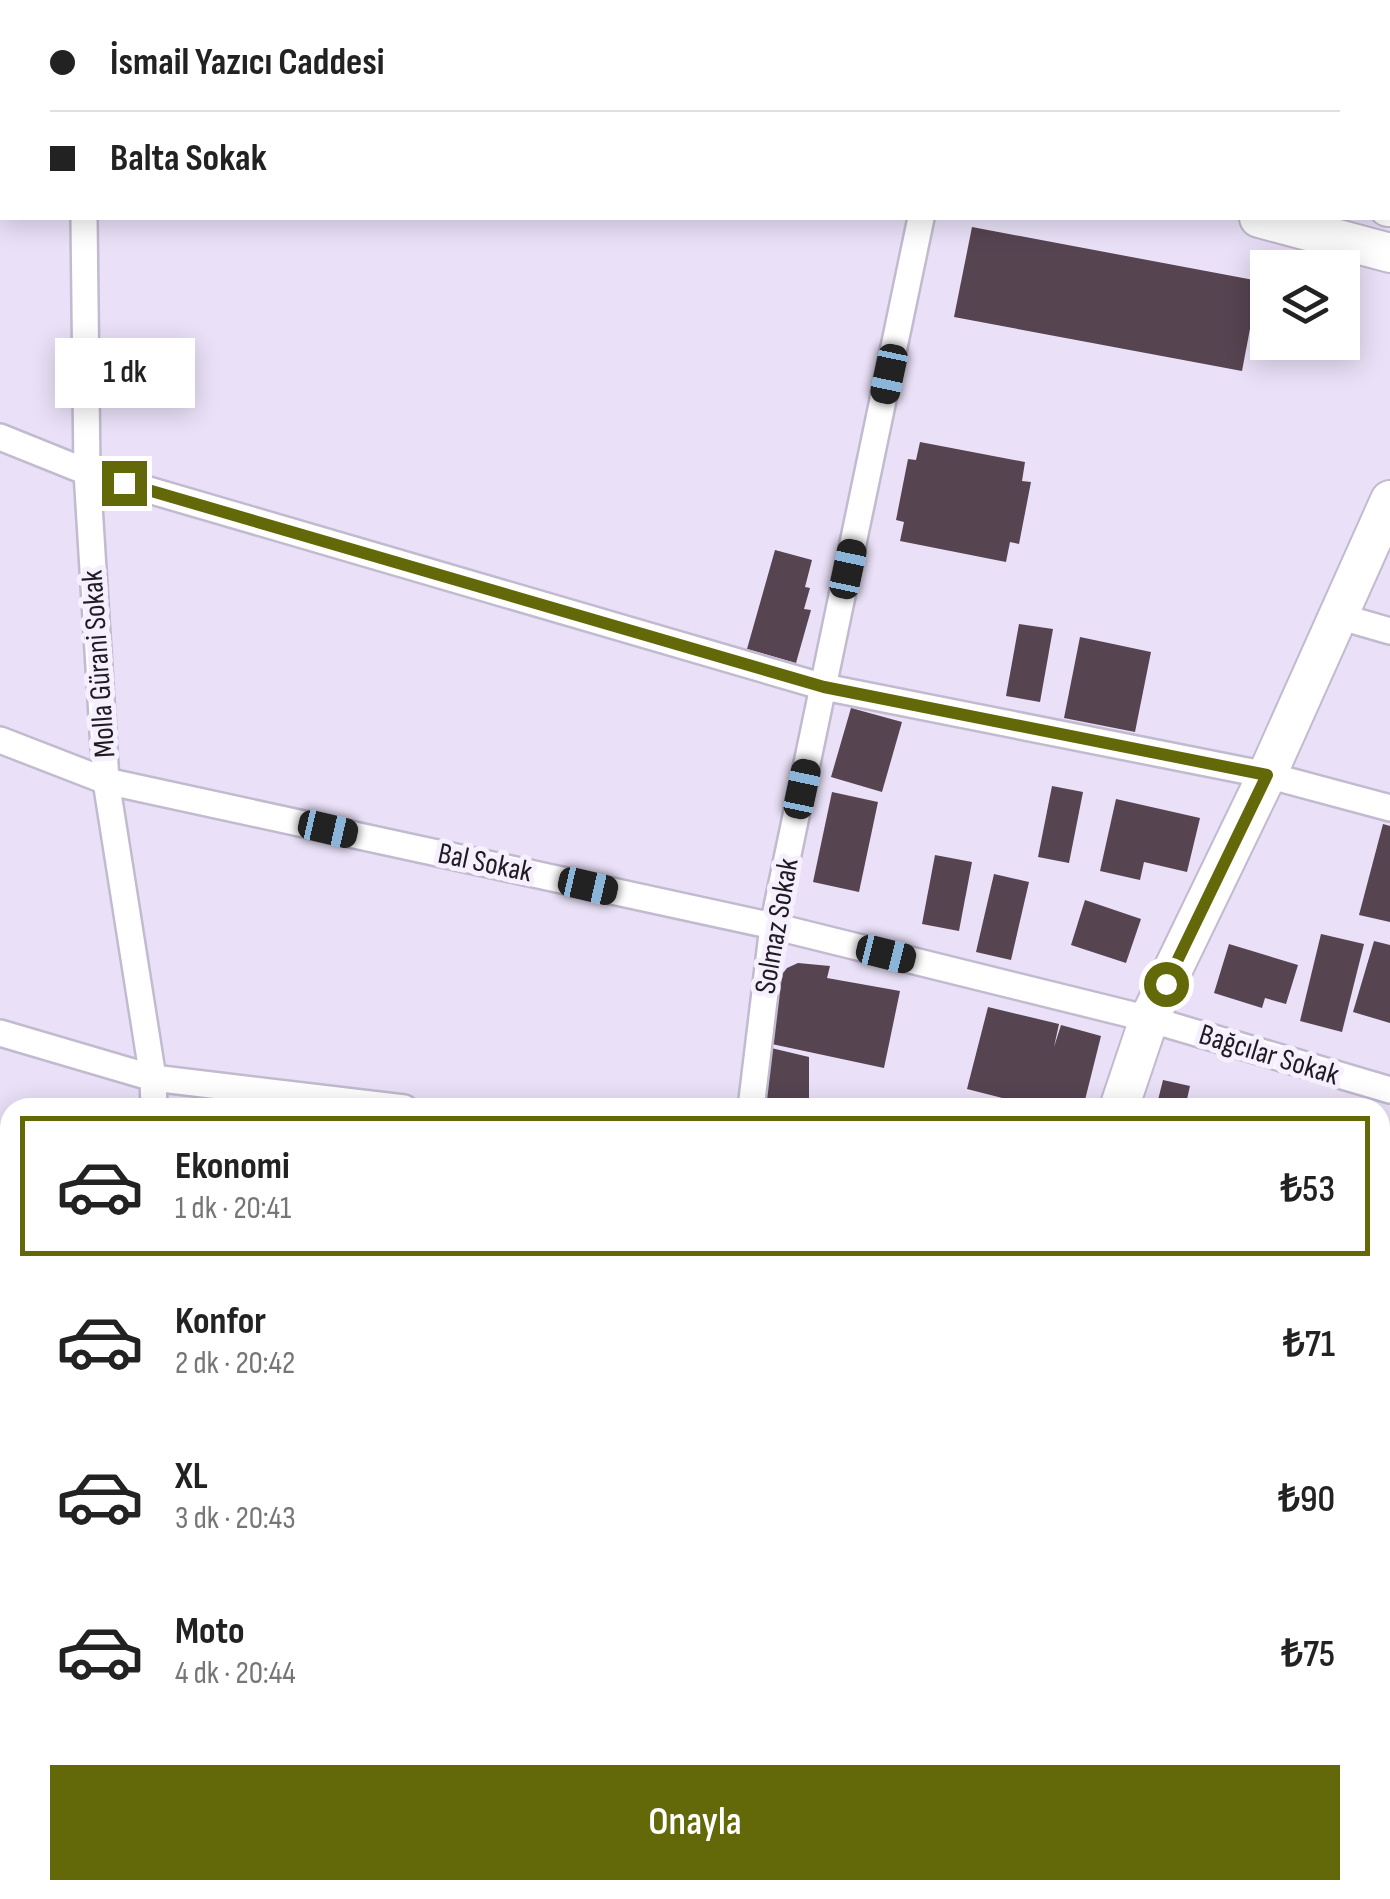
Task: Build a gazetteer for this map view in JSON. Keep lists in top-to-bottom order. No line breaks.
{"streets":{"street":["Molla Gürani Sokak","Bal Sokak","Solmaz Sokak","Bağcılar Sokak"]},"crossings":[["Molla Gürani Sokak","Bal Sokak"],["Bal Sokak","Solmaz Sokak"],["Bal Sokak","Bağcılar Sokak"]],"page":{"banner":["İsmail Yazıcı Caddesi","Balta Sokak"],"bubble":"1 dk","list":[{"name":"Ekonomi","note":"1 dk · 20:41","value":"₺53"},{"name":"Konfor","note":"2 dk · 20:42","value":"₺71"},{"name":"XL","note":"3 dk · 20:43","value":"₺90"},{"name":"Moto","note":"4 dk · 20:44","value":"₺75"}],"buttons":"Onayla"}}
